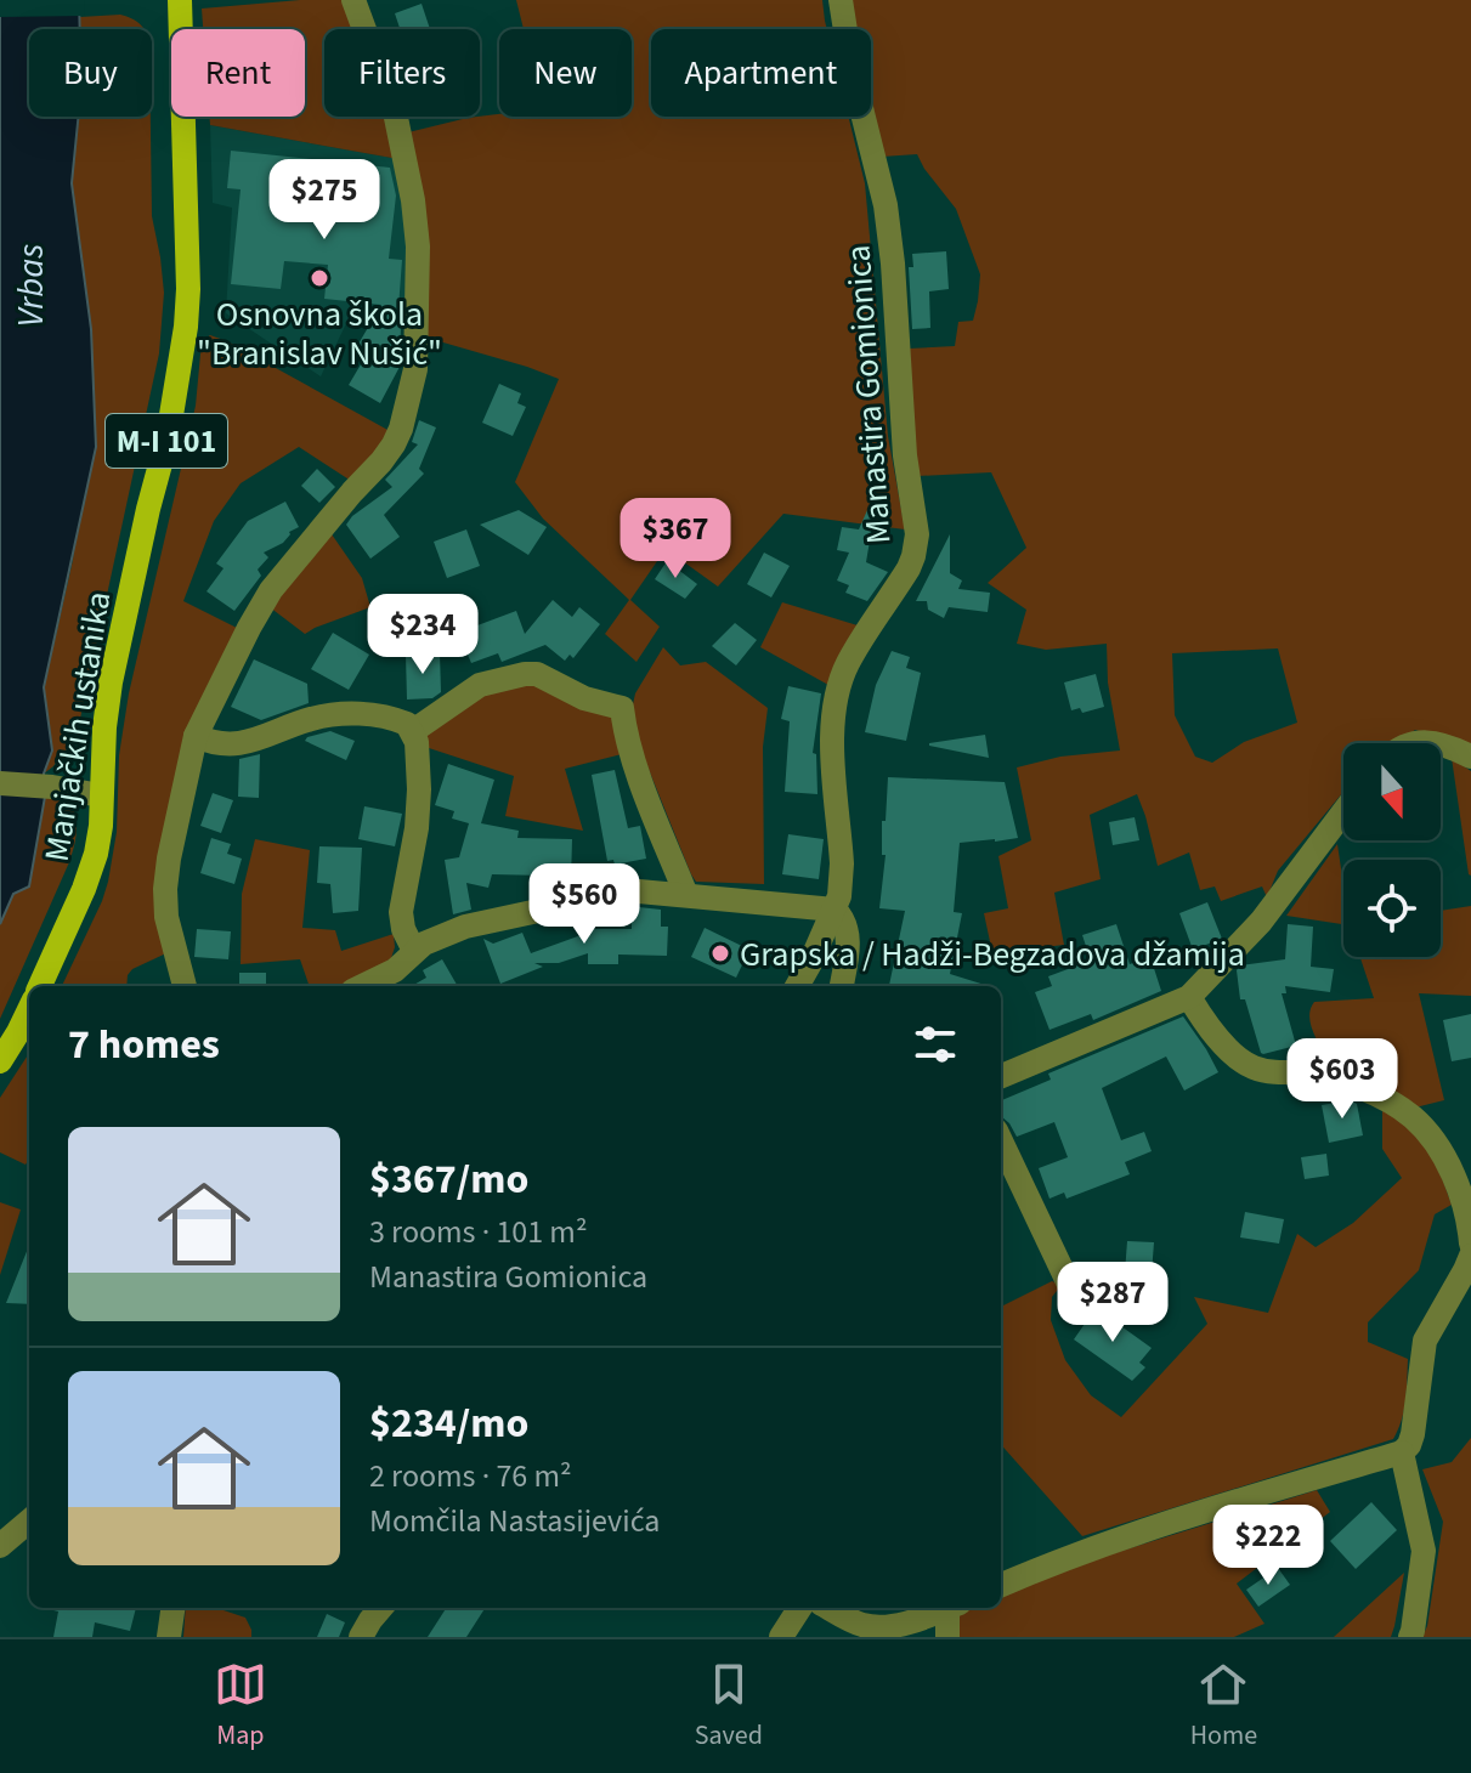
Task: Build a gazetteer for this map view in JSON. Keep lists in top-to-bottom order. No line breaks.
{"streets":{"main road":["M-I 101","Manjačkih ustanika"],"street":["Manastira Gomionica"]},"water":["Vrbas"],"places":["Osnovna škola \"Branislav Nušić\"","Grapska / Hadži-Begzadova džamija"],"north":"bottom","page":{"chip":["Buy","Rent","Filters","New","Apartment"],"price":["$275","$367","$234","$560","$603","$287","$222"],"heading":"7 homes","list":[{"name":"$367/mo","note":"3 rooms · 101 m² · Manastira Gomionica"},{"name":"$234/mo","note":"2 rooms · 76 m² · Momčila Nastasijevića"}],"tabs":["Map","Saved","Home"]}}
